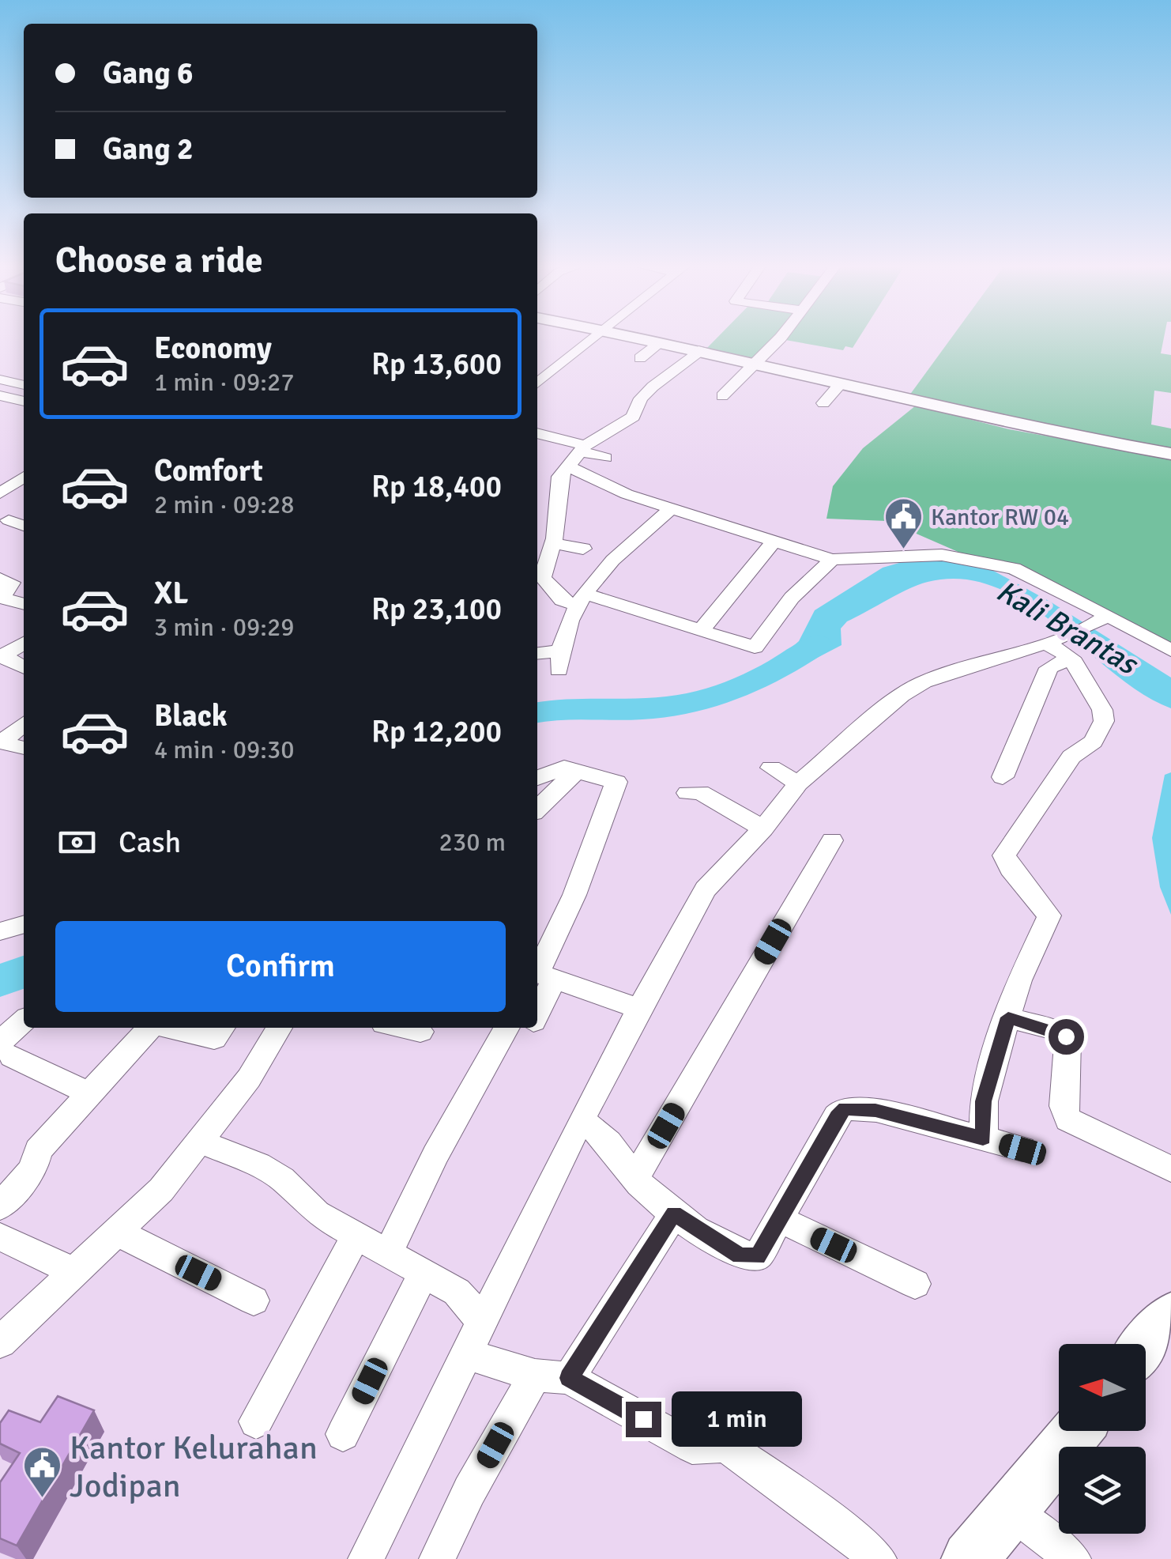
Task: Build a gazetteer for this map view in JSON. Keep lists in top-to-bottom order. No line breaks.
{"water":["Kali Brantas"],"places":{"public building":["Kantor RW 04","Kantor Kelurahan Jodipan"]},"north":"left","page":{"banner":["Gang 6","Gang 2"],"heading":"Choose a ride","list":[{"name":"Economy","note":"1 min · 09:27","value":"Rp 13,600"},{"name":"Comfort","note":"2 min · 09:28","value":"Rp 18,400"},{"name":"XL","note":"3 min · 09:29","value":"Rp 23,100"},{"name":"Black","note":"4 min · 09:30","value":"Rp 12,200"}],"pay":["Cash","230 m"],"buttons":"Confirm","bubble":"1 min"}}
